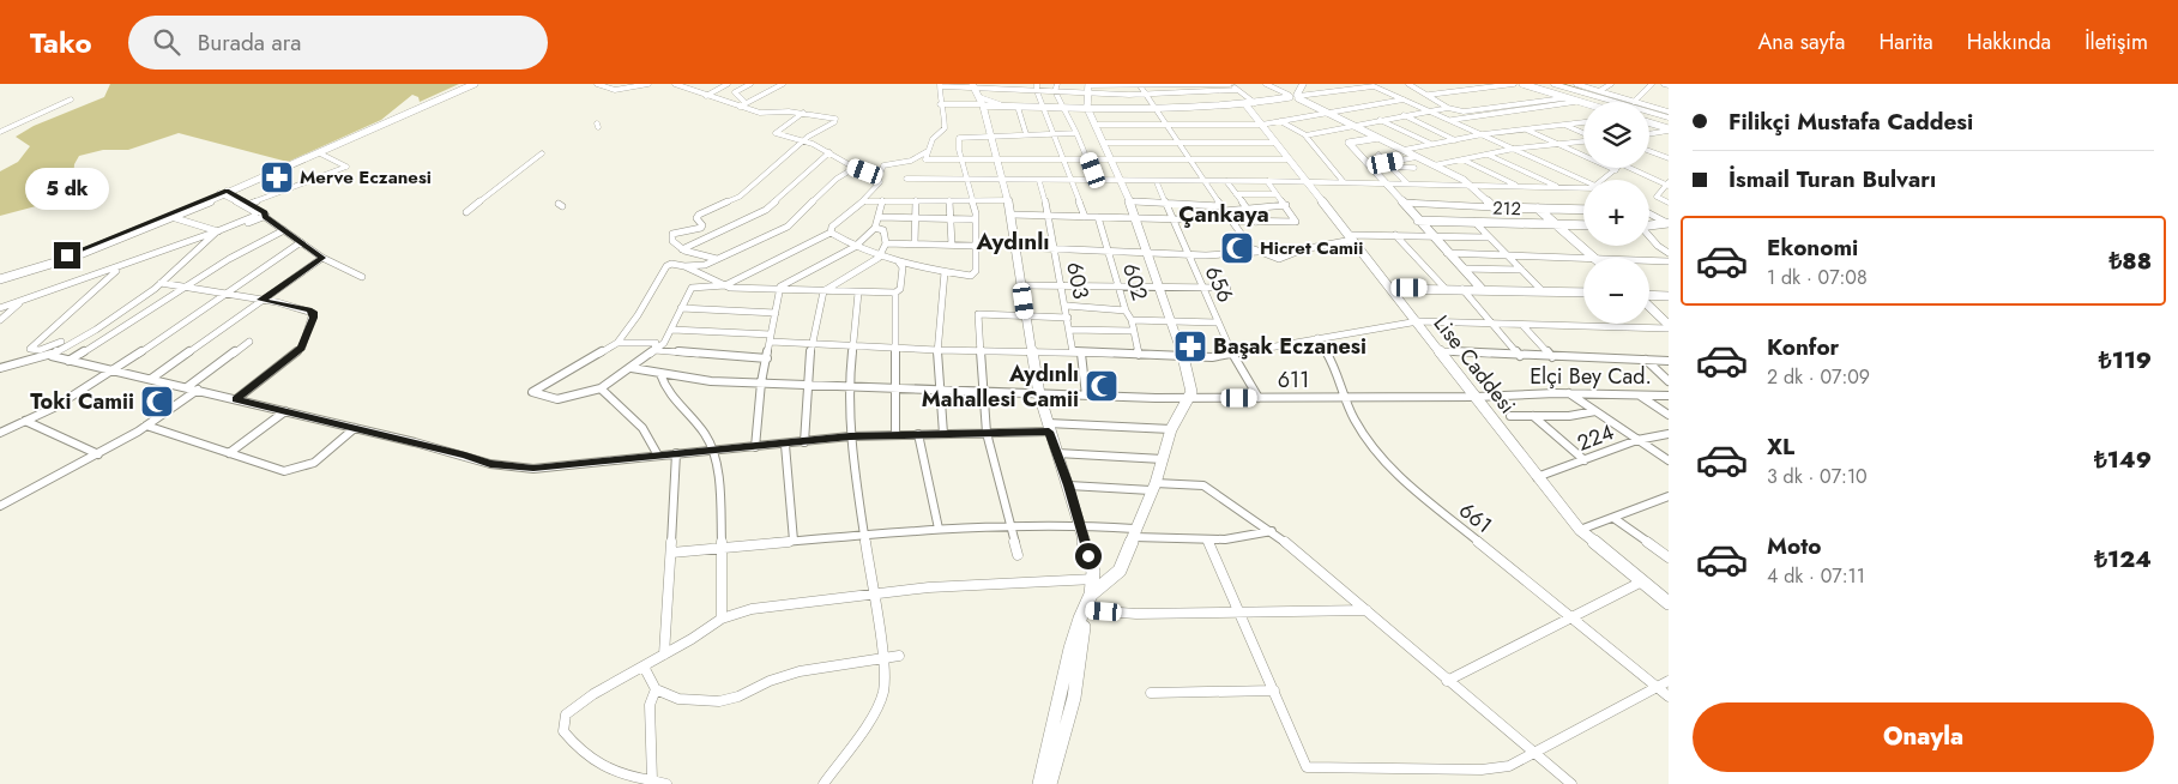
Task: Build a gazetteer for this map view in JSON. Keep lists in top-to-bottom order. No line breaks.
{"streets":{"street":["212","603","602","656","Lise Caddesi","Elçi Bey Cad.","611","224","661"]},"crossings":[["656","611"],["Lise Caddesi","Elçi Bey Cad."],["Lise Caddesi","611"],["Lise Caddesi","224"],["Elçi Bey Cad.","611"],["611","661"]],"districts":["Çankaya","Aydınlı"],"places":{"pharmacy":["Merve Eczanesi","Başak Eczanesi"],"mosque":["Hicret Camii","Aydınlı Mahallesi Camii","Toki Camii"]},"page":{"header":"Tako","search":"Burada ara","nav":["Ana sayfa","Harita","Hakkında","İletişim"],"banner":["Filikçi Mustafa Caddesi","İsmail Turan Bulvarı"],"map_buttons":["+","−"],"bubble":"5 dk","list":[{"name":"Ekonomi","note":"1 dk · 07:08","value":"₺88"},{"name":"Konfor","note":"2 dk · 07:09","value":"₺119"},{"name":"XL","note":"3 dk · 07:10","value":"₺149"},{"name":"Moto","note":"4 dk · 07:11","value":"₺124"}],"buttons":"Onayla"}}
